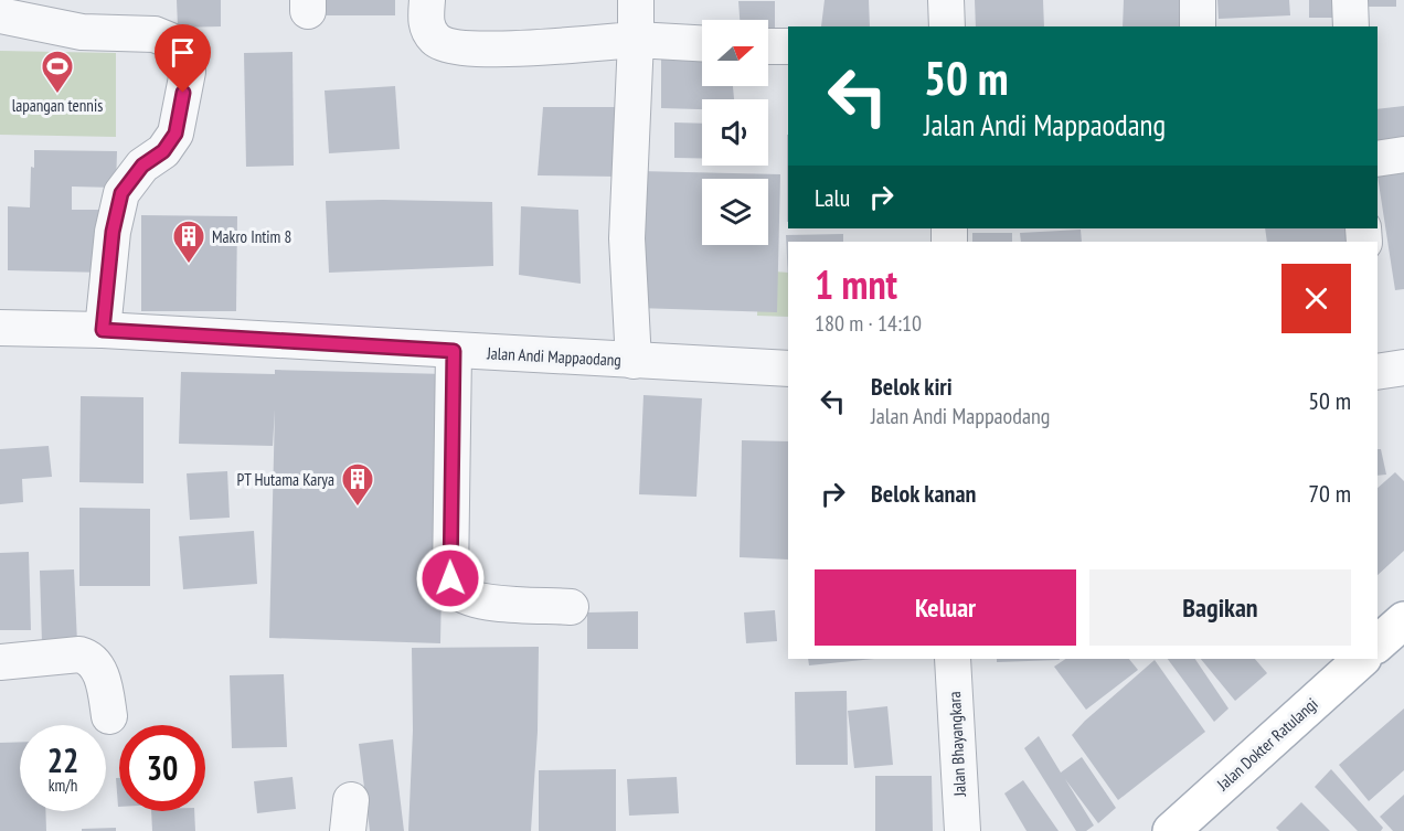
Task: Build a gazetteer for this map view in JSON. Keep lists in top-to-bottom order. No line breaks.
{"streets":{"main road":["Jalan Dokter Ratulangi"],"street":["Jalan Andi Mappaodang","Jalan Bhayangkara"]},"places":{"sports":["lapangan tennis"],"building":["Makro Intim 8","PT Hutama Karya"]},"north":"right","page":{"turn":["50 m","Jalan Andi Mappaodang"],"then":"Lalu","heading":["1 mnt","180 m · 14:10"],"list":[{"name":"Belok kiri","note":"Jalan Andi Mappaodang","value":"50 m"},{"name":"Belok kanan","value":"70 m"}],"buttons":["Keluar","Bagikan"],"speed":"22 km/h","limit":"30"}}
